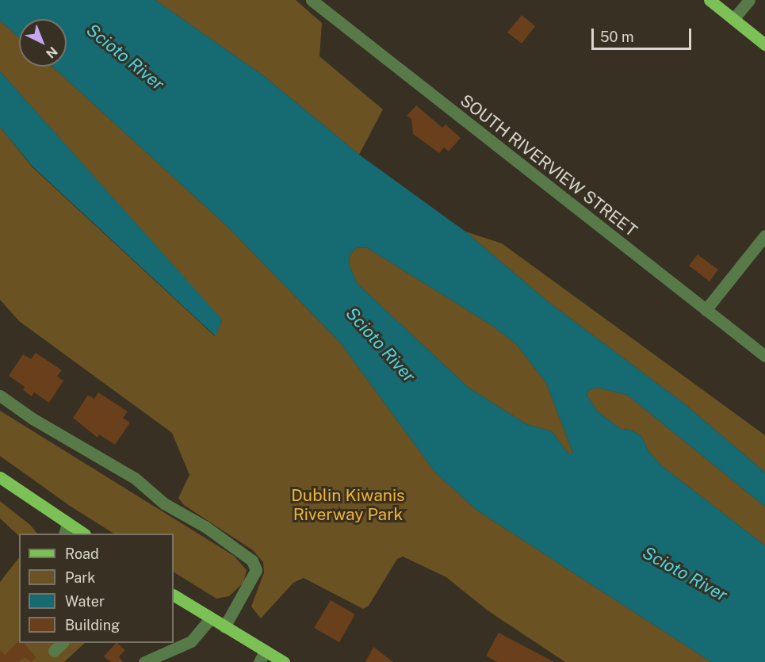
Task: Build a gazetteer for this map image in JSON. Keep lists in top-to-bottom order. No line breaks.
{"streets":{"street":["SOUTH RIVERVIEW STREET"]},"water":["Scioto River"],"parks":["Dublin Kiwanis Riverway Park"],"legend":["Road","Park","Water","Building"],"scale_bar":"50 m","north":"bottom right"}
